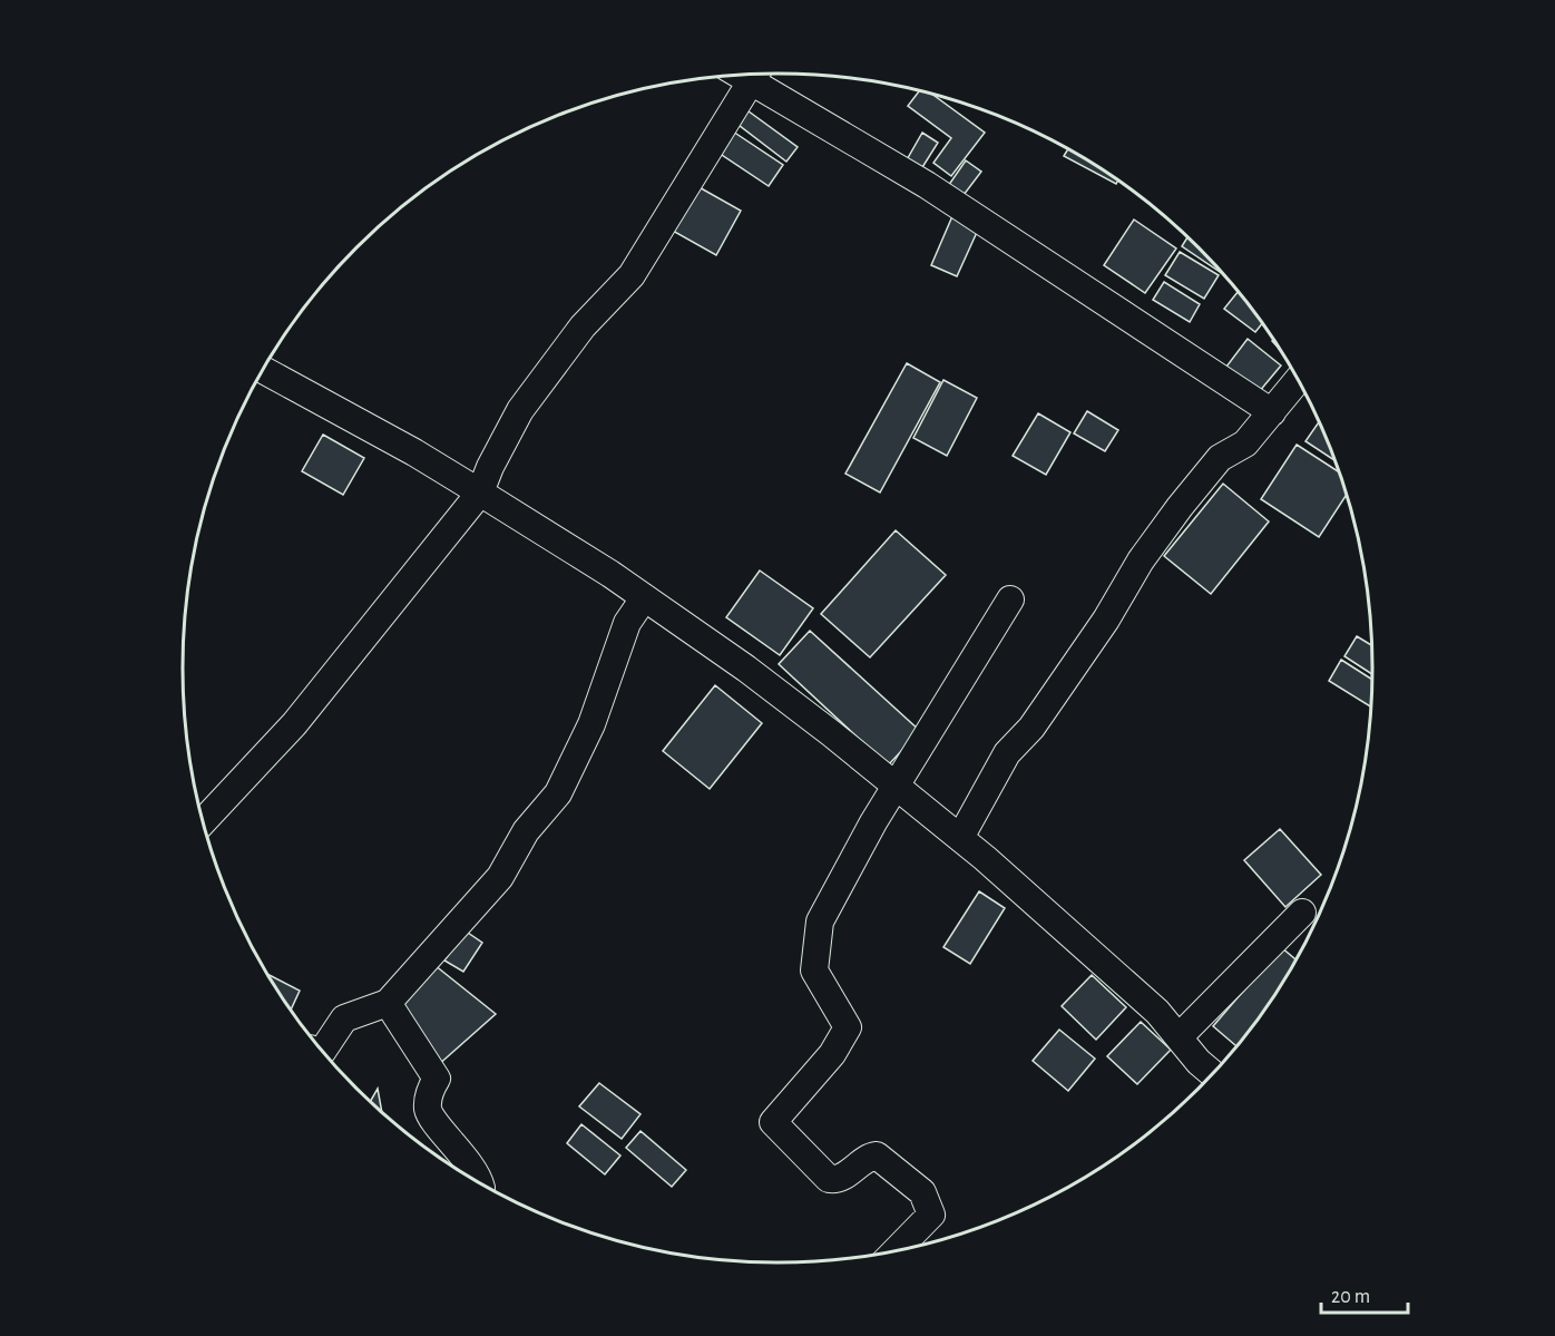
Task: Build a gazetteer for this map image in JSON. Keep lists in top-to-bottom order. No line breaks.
{"scale_bar":"20 m"}
